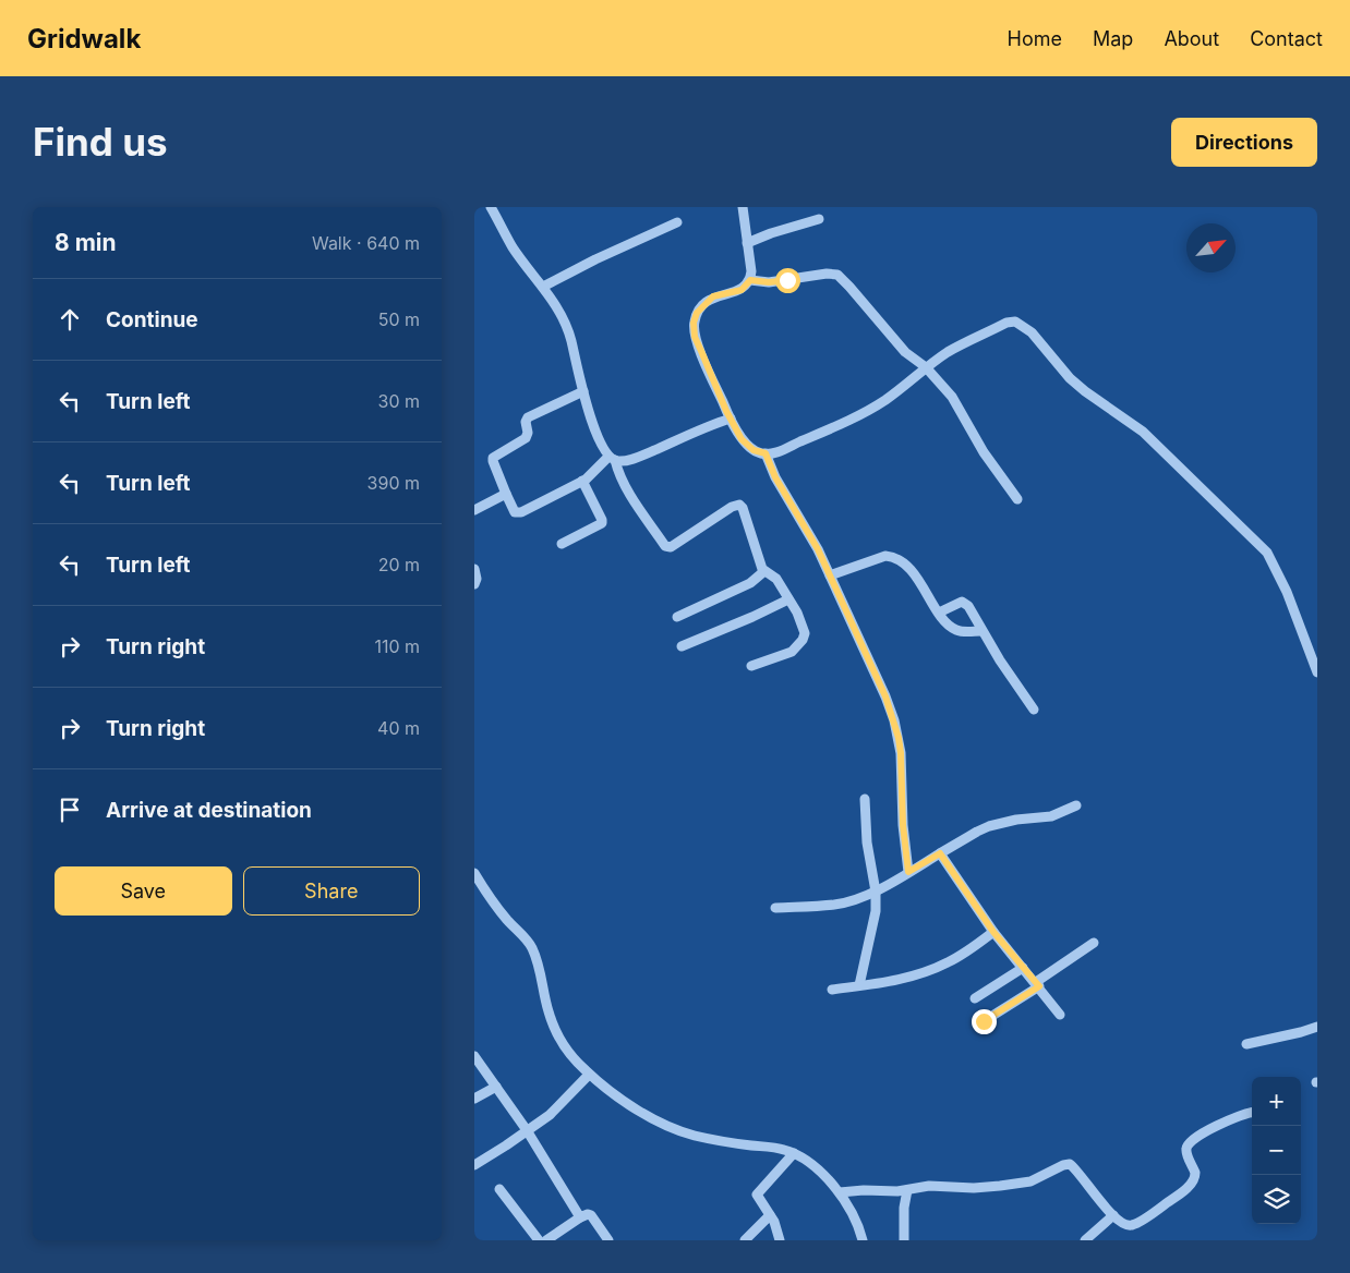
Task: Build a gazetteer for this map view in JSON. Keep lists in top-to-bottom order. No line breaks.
{"north":"top right","page":{"header":"Gridwalk","nav":["Home","Map","About","Contact"],"buttons":["Directions",["Save","Share"]],"title":"Find us","heading":["8 min","Walk · 640 m"],"list":[["Continue","50 m"],["Turn left","30 m"],["Turn left","390 m"],["Turn left","20 m"],["Turn right","110 m"],["Turn right","40 m"],"Arrive at destination"],"map_buttons":["+","−"]}}
